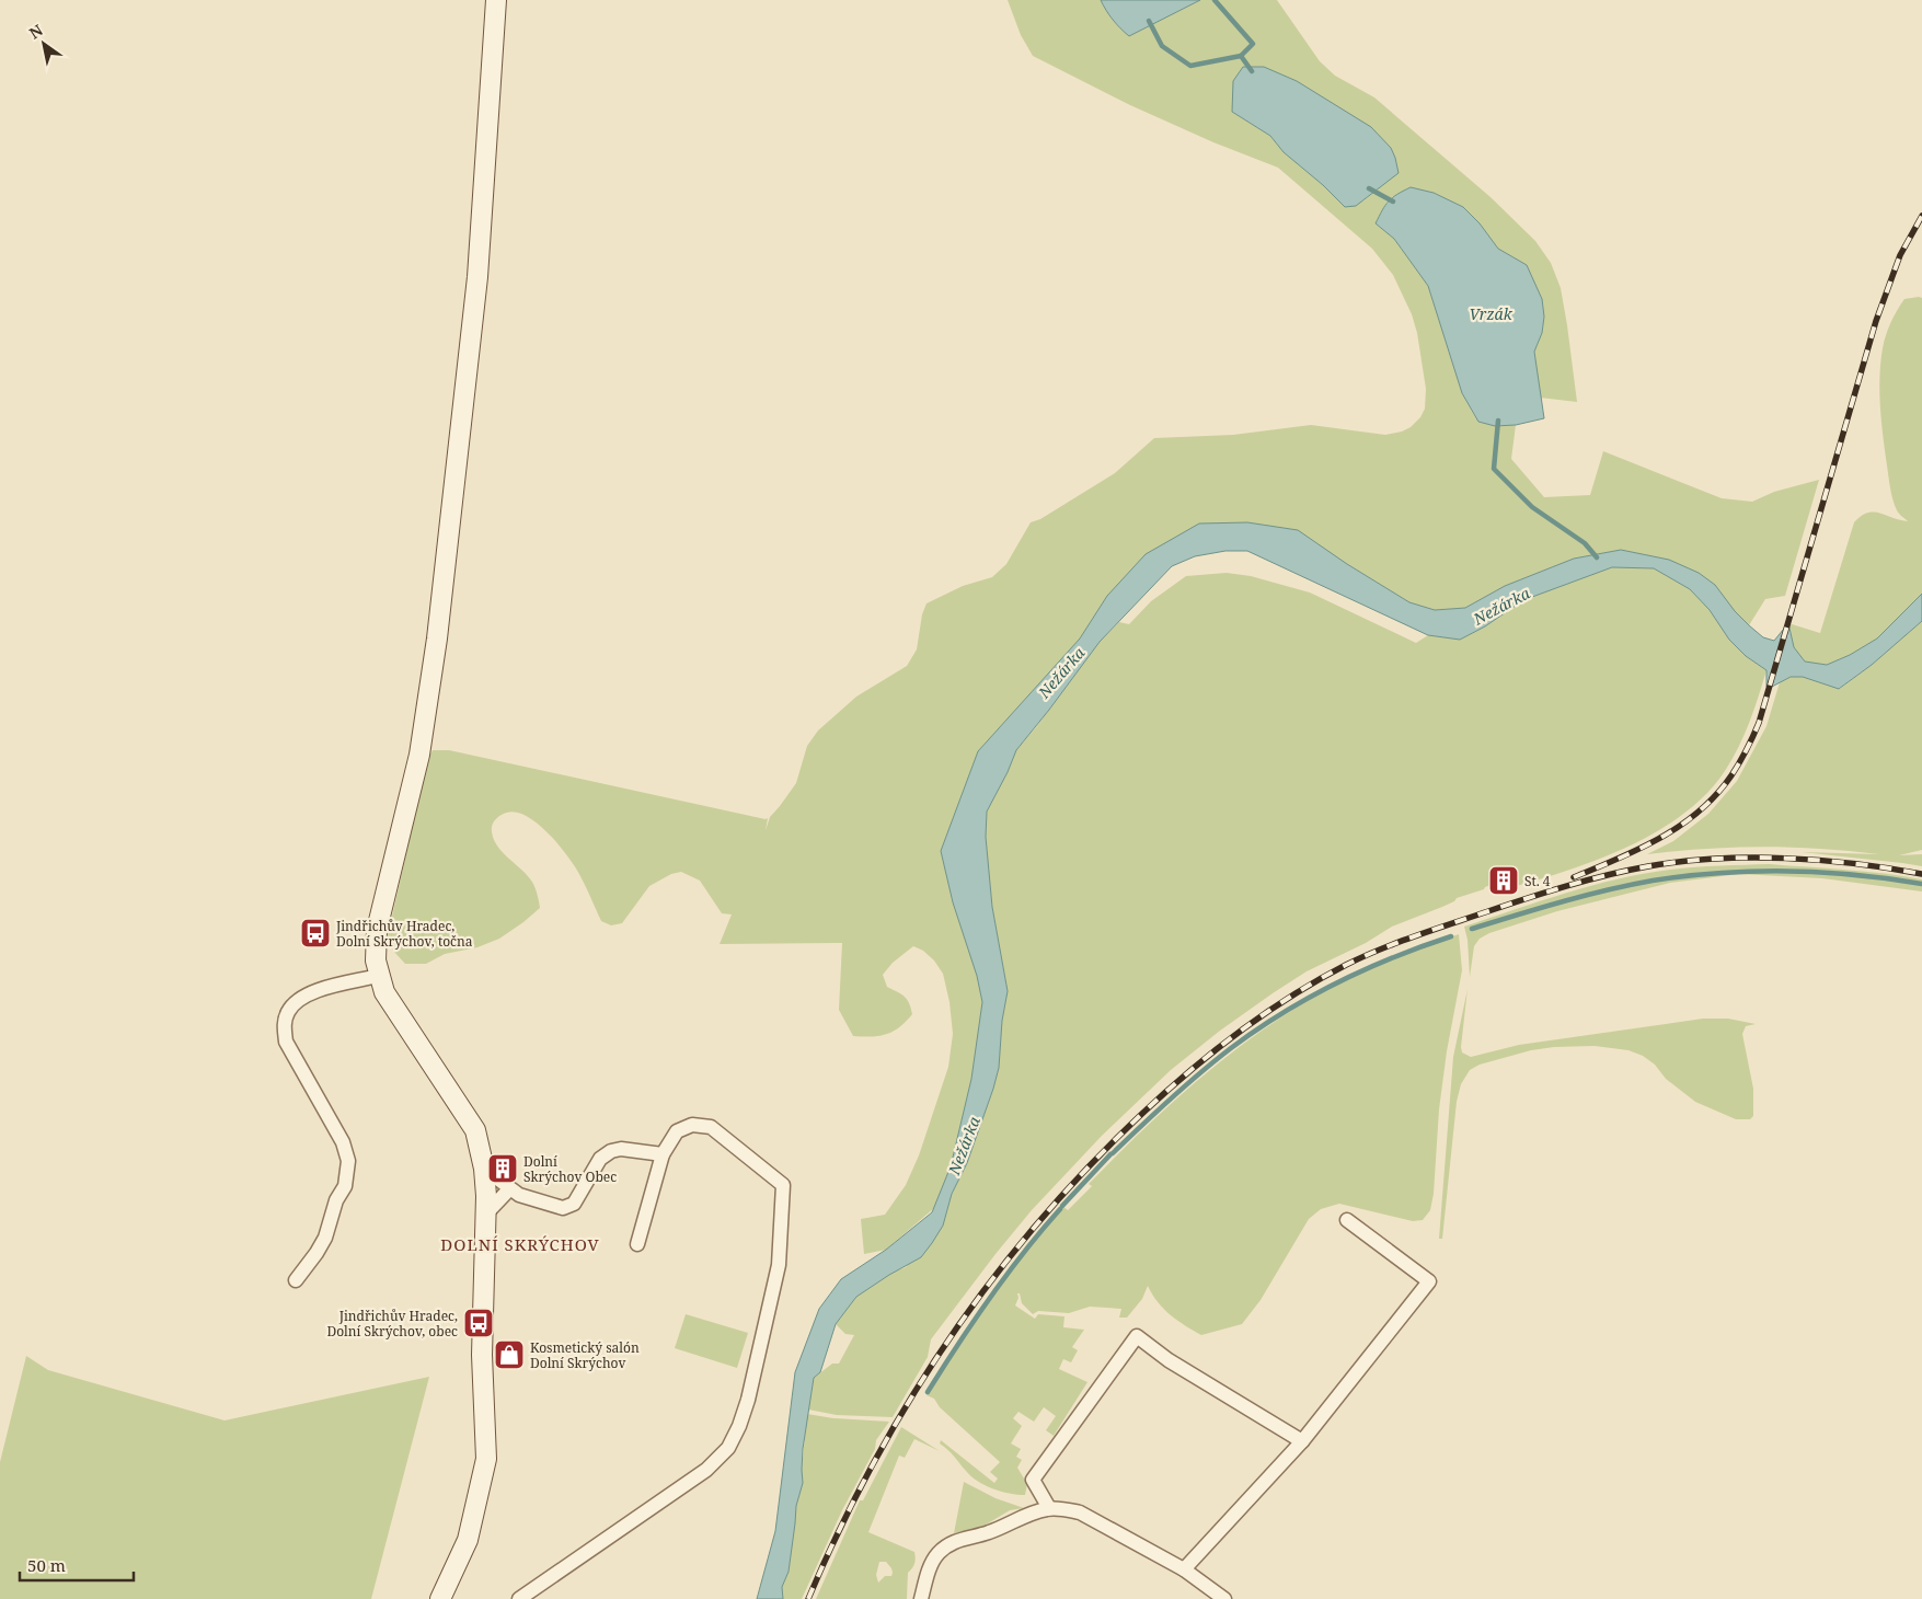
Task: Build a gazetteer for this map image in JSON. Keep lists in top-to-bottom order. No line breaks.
{"districts":["DOLNÍ SKRÝCHOV"],"water":["Vrzák","Nežárka"],"places":{"building":["St. 4","Dolní Skrýchov Obec"],"bus stop":["Jindřichův Hradec, Dolní Skrýchov, točna","Jindřichův Hradec, Dolní Skrýchov, obec"],"shop":["Kosmetický salón Dolní Skrýchov"]},"scale_bar":"50 m","north":"top left"}
